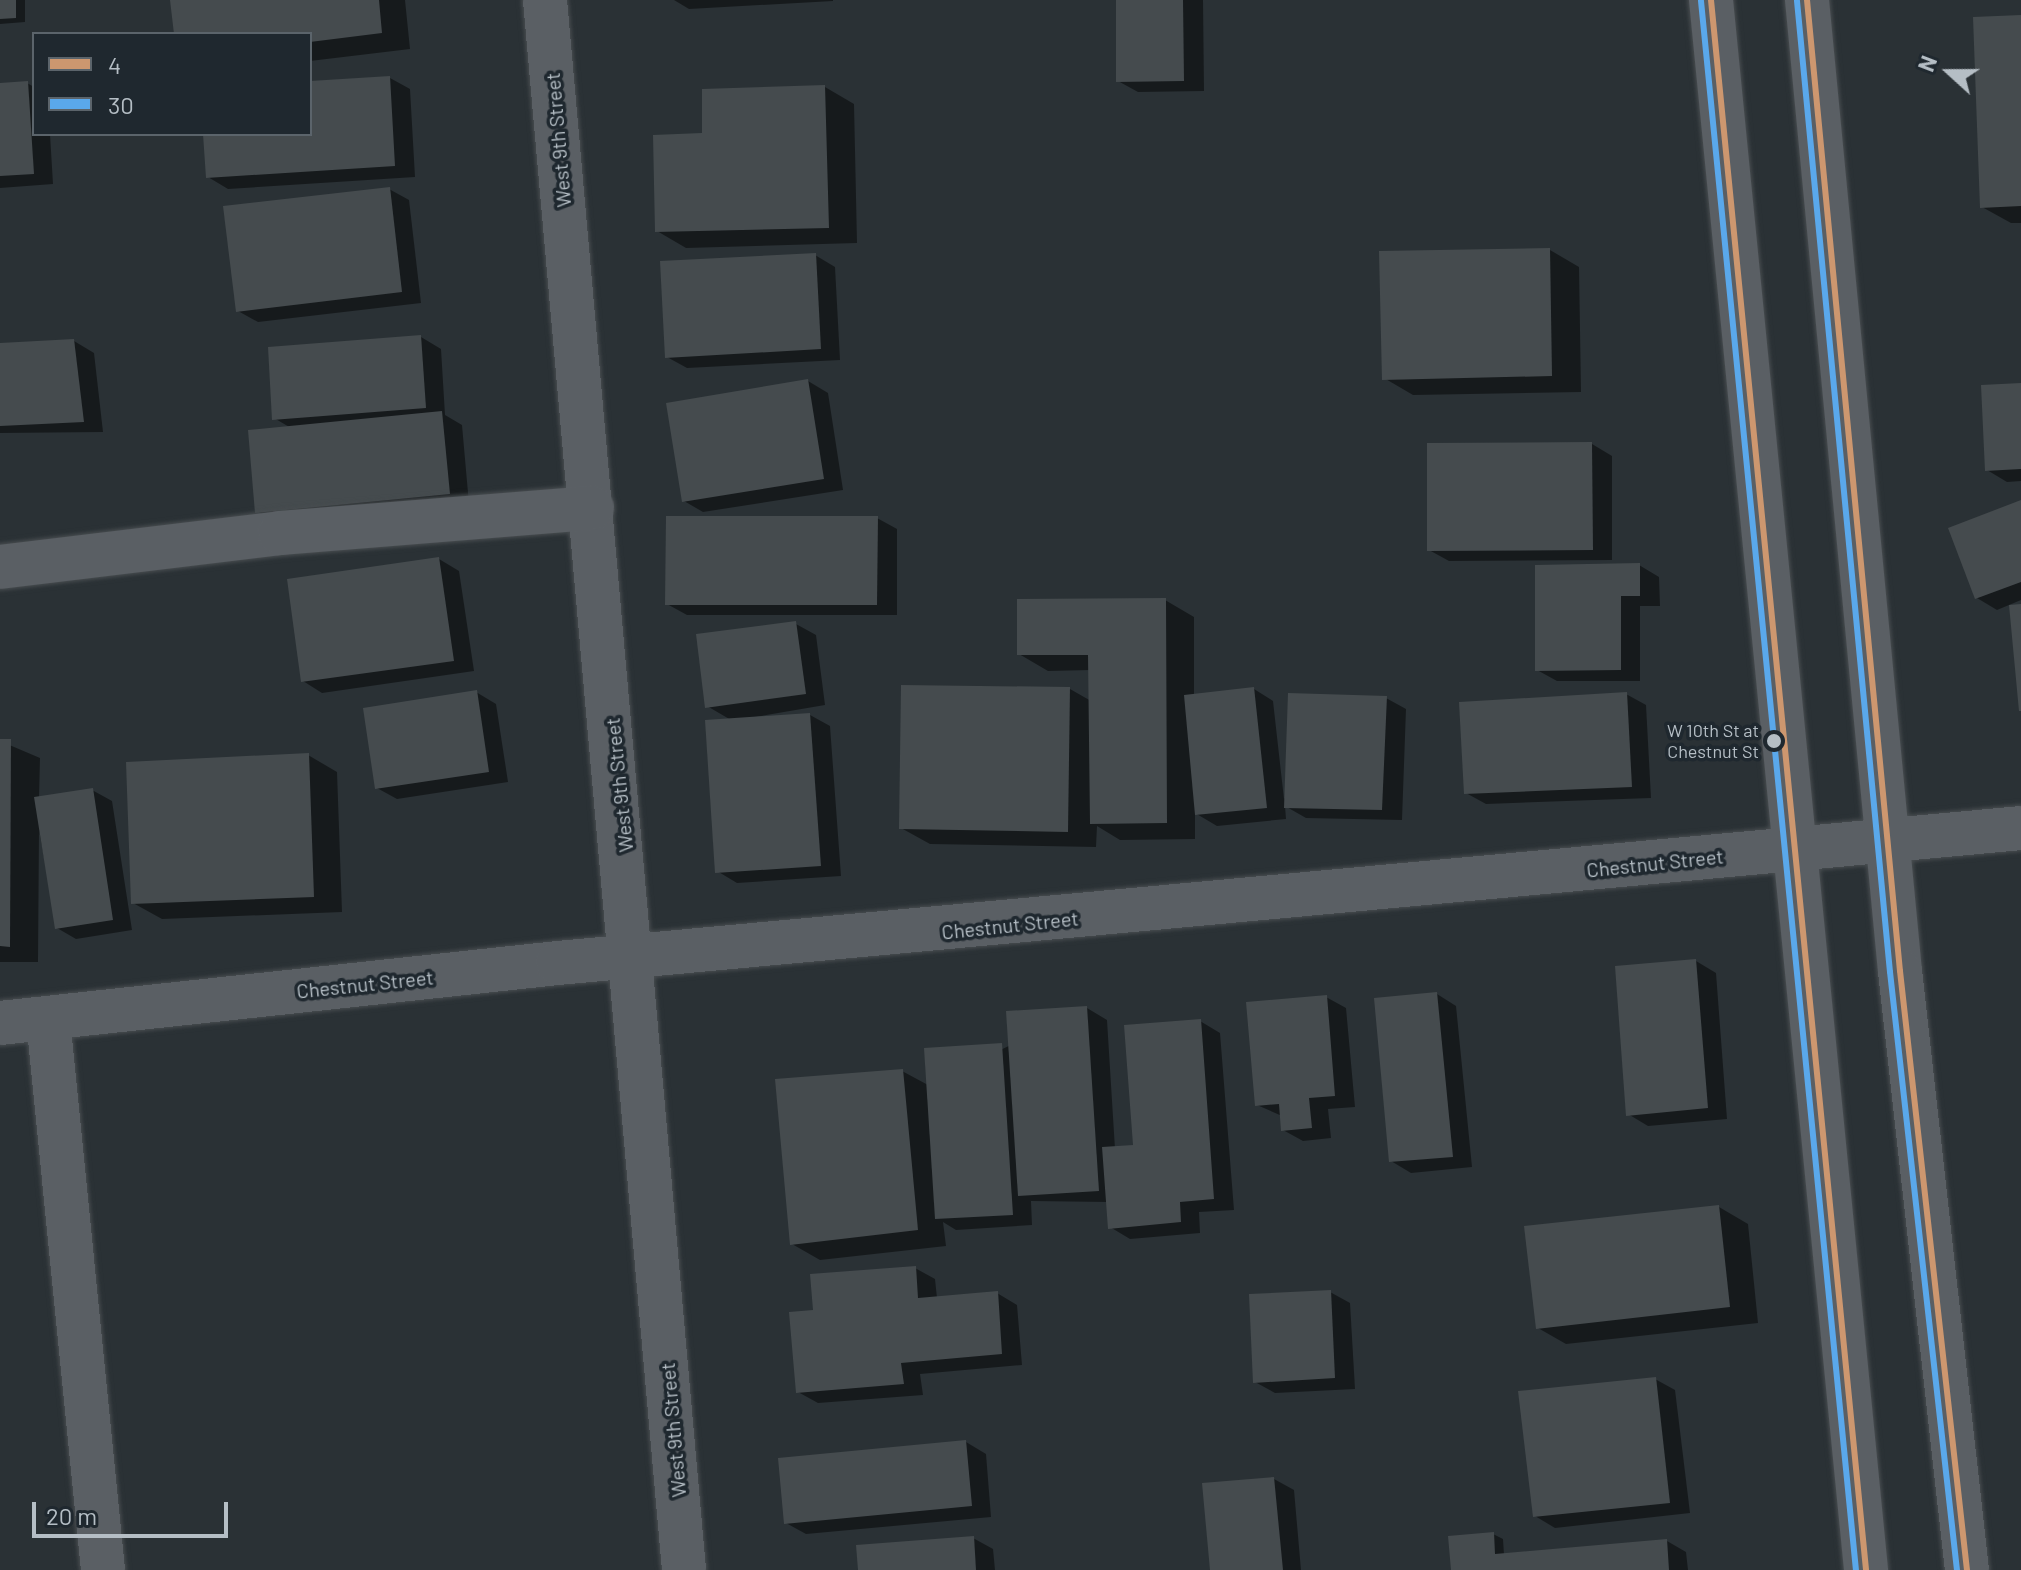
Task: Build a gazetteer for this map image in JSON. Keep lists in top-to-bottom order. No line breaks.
{"streets":{"street":["West 9th Street","Chestnut Street"]},"crossings":[["West 9th Street","Chestnut Street"]],"places":["W 10th St at Chestnut St"],"lines":["transit line 4","transit line 30"],"legend":["4","30"],"scale_bar":"20 m","north":"left"}
